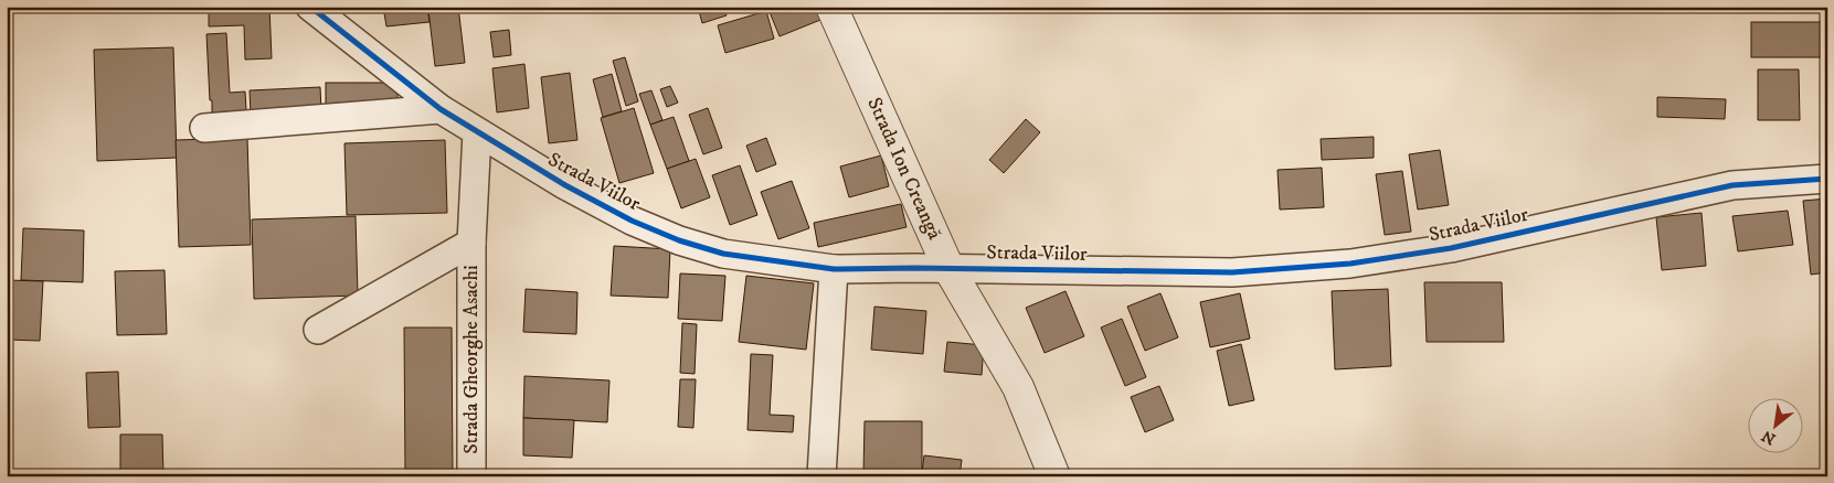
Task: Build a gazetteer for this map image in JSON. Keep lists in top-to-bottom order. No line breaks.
{"streets":{"street":["Strada Ion Creangă","Strada Viilor","Strada Gheorghe Asachi"]},"crossings":[["Strada Ion Creangă","Strada Viilor"],["Strada Viilor","Strada Gheorghe Asachi"]],"north":"bottom left"}
